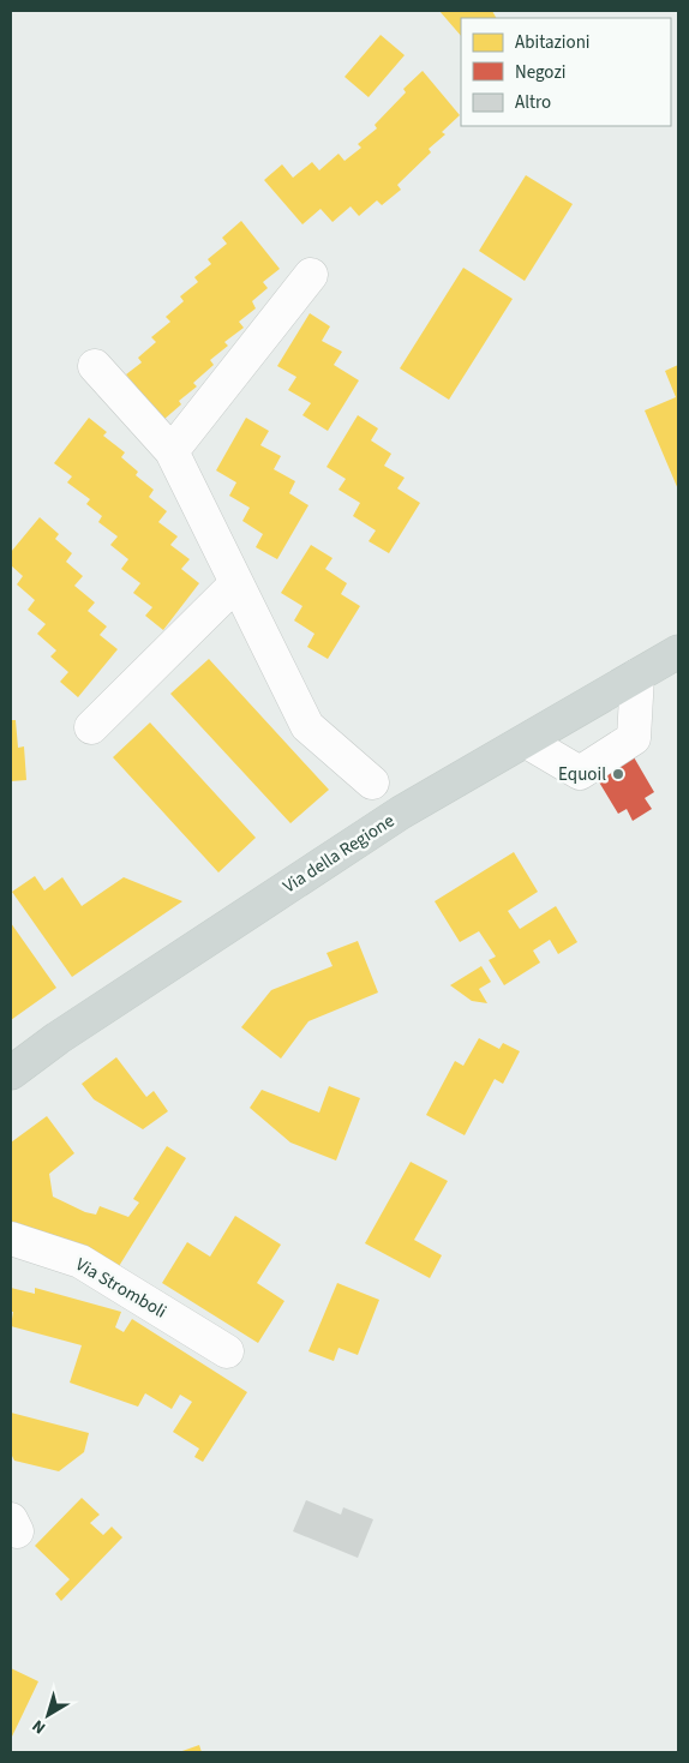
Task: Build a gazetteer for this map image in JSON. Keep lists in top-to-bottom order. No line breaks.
{"streets":{"main road":["Via della Regione"],"street":["Via Stromboli"]},"places":["Equoil"],"legend":["Abitazioni","Negozi","Altro"],"north":"bottom left"}
